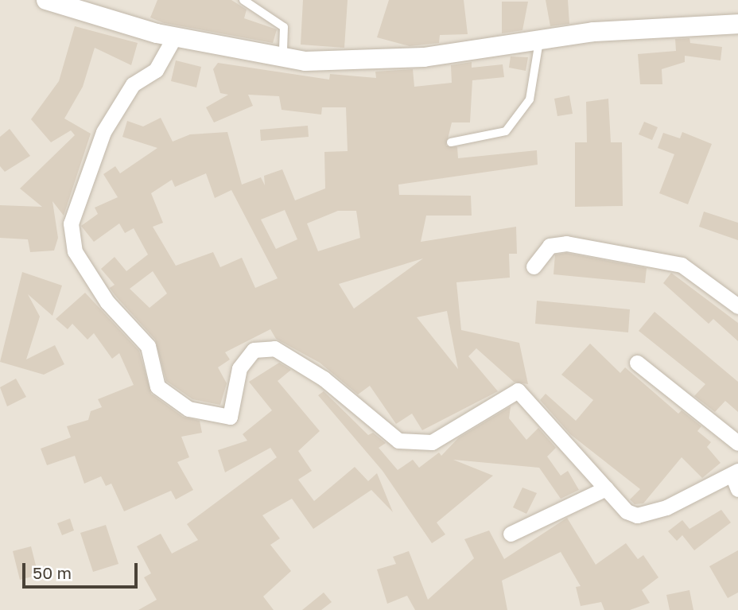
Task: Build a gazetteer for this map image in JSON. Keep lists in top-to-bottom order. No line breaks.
{"scale_bar":"50 m"}
